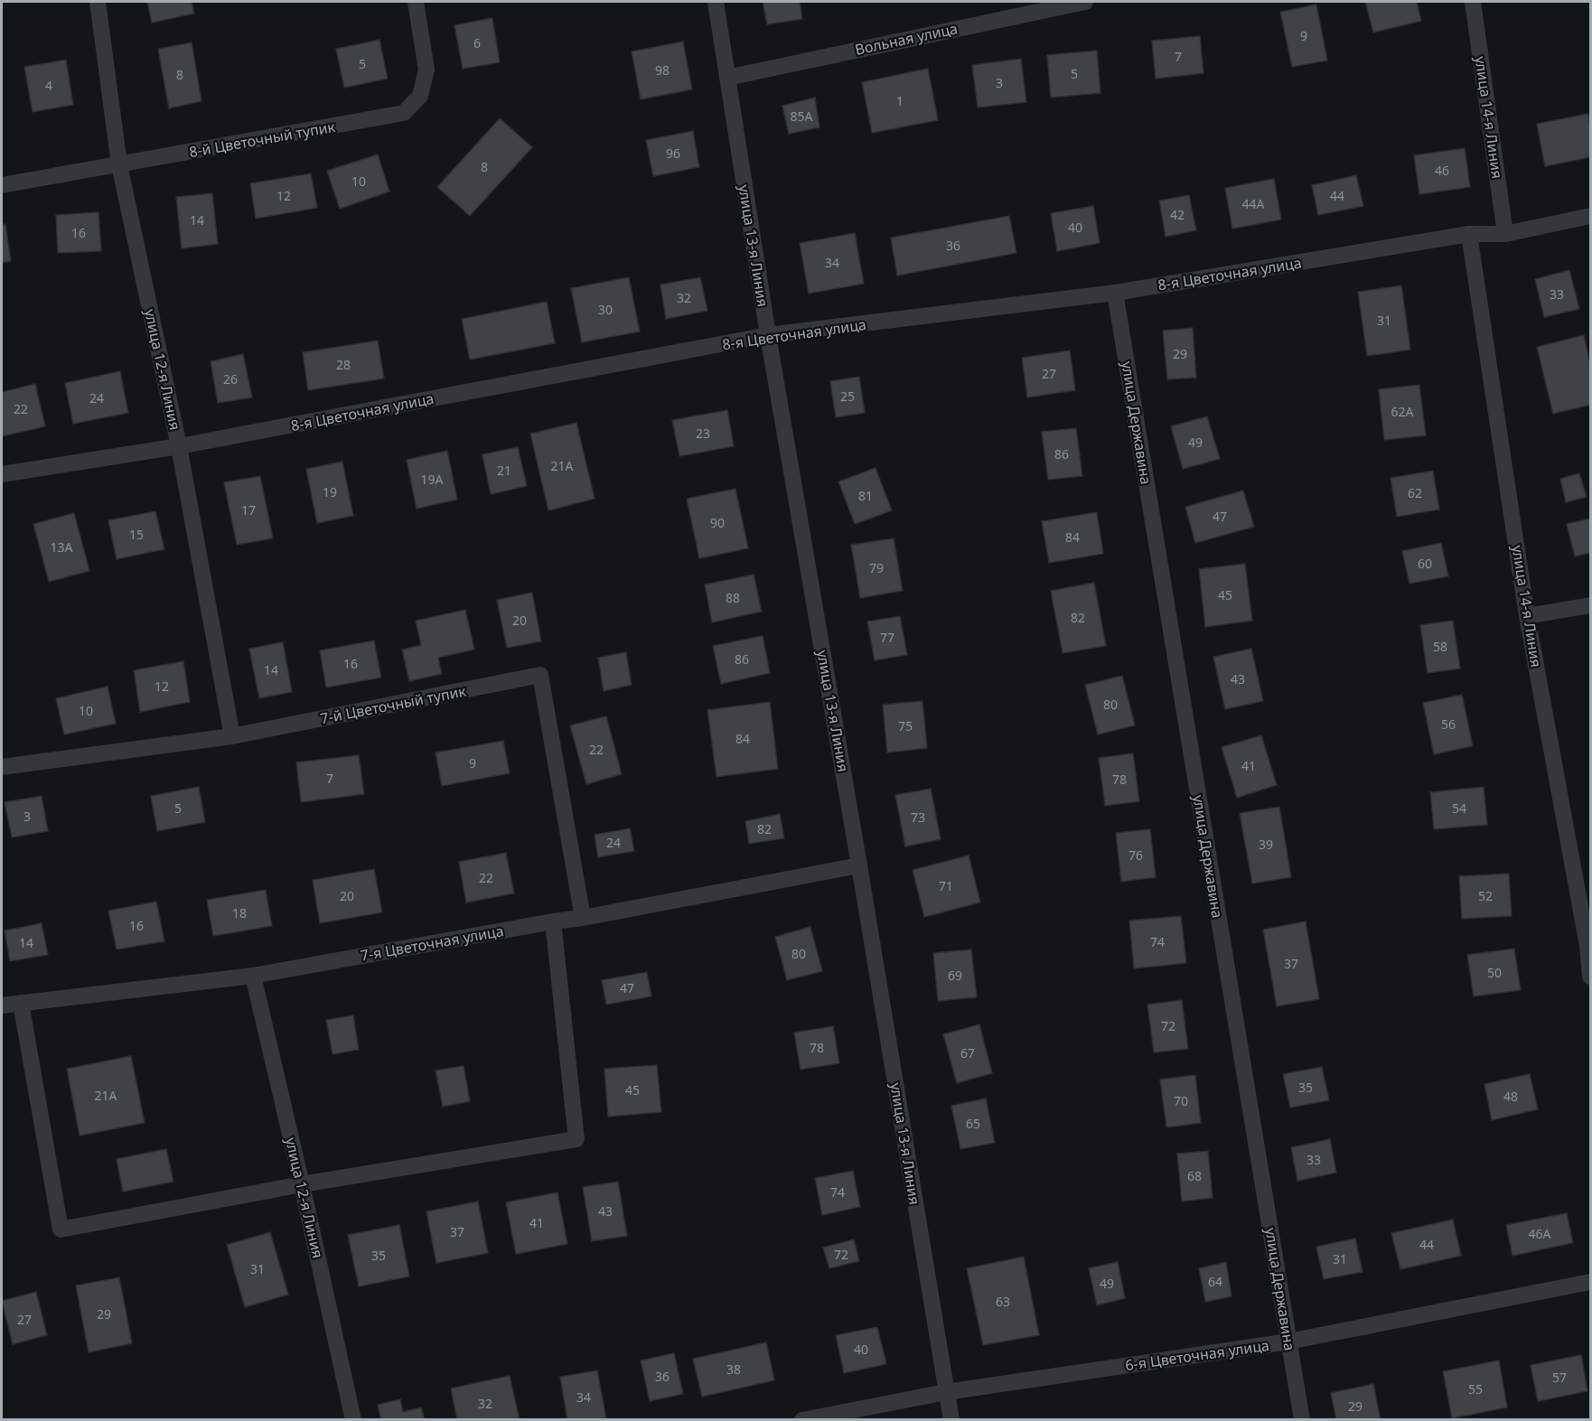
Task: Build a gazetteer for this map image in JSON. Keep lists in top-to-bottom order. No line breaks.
{"streets":{"lane":["Вольная улица","улица 14-я Линия","8-й Цветочный тупик","улица 13-я Линия","8-я Цветочная улица","улица 12-я Линия","улица Державина","7-й Цветочный тупик","7-я Цветочная улица","6-я Цветочная улица"]},"crossings":[["Вольная улица","улица 13-я Линия"],["улица 14-я Линия","8-я Цветочная улица"],["8-й Цветочный тупик","улица 12-я Линия"],["улица 13-я Линия","8-я Цветочная улица"],["улица 13-я Линия","7-я Цветочная улица"],["улица 13-я Линия","6-я Цветочная улица"],["8-я Цветочная улица","улица 12-я Линия"],["8-я Цветочная улица","улица Державина"],["улица 12-я Линия","7-й Цветочный тупик"],["улица 12-я Линия","7-я Цветочная улица"],["улица Державина","6-я Цветочная улица"],["7-й Цветочный тупик","7-я Цветочная улица"]],"house_numbers":["9","6","7","5","98","5","8","3","4","1","85А","96","8","46","10","12","44","44А","42","14","40","16","36","34","33","32","30","31","29","28","27","26","25","24","22","62А","23","49","86","21А","21","19А","19","62","81","17","47","90","15","84","13А","60","79","45","88","82","20","77","58","86","16","14","43","12","80","10","56","75","84","22","9","41","7","78","5","54","3","73","82","24","39","76","22","71","20","52","18","16","74","14","80","37","50","69","47","72","78","67","35","45","21А","48","70","65","33","68","74","43","41","37","46А","44","72","35","31","31","64","49","63","29","27","40","38","36","57","55","34","32","29"]}
